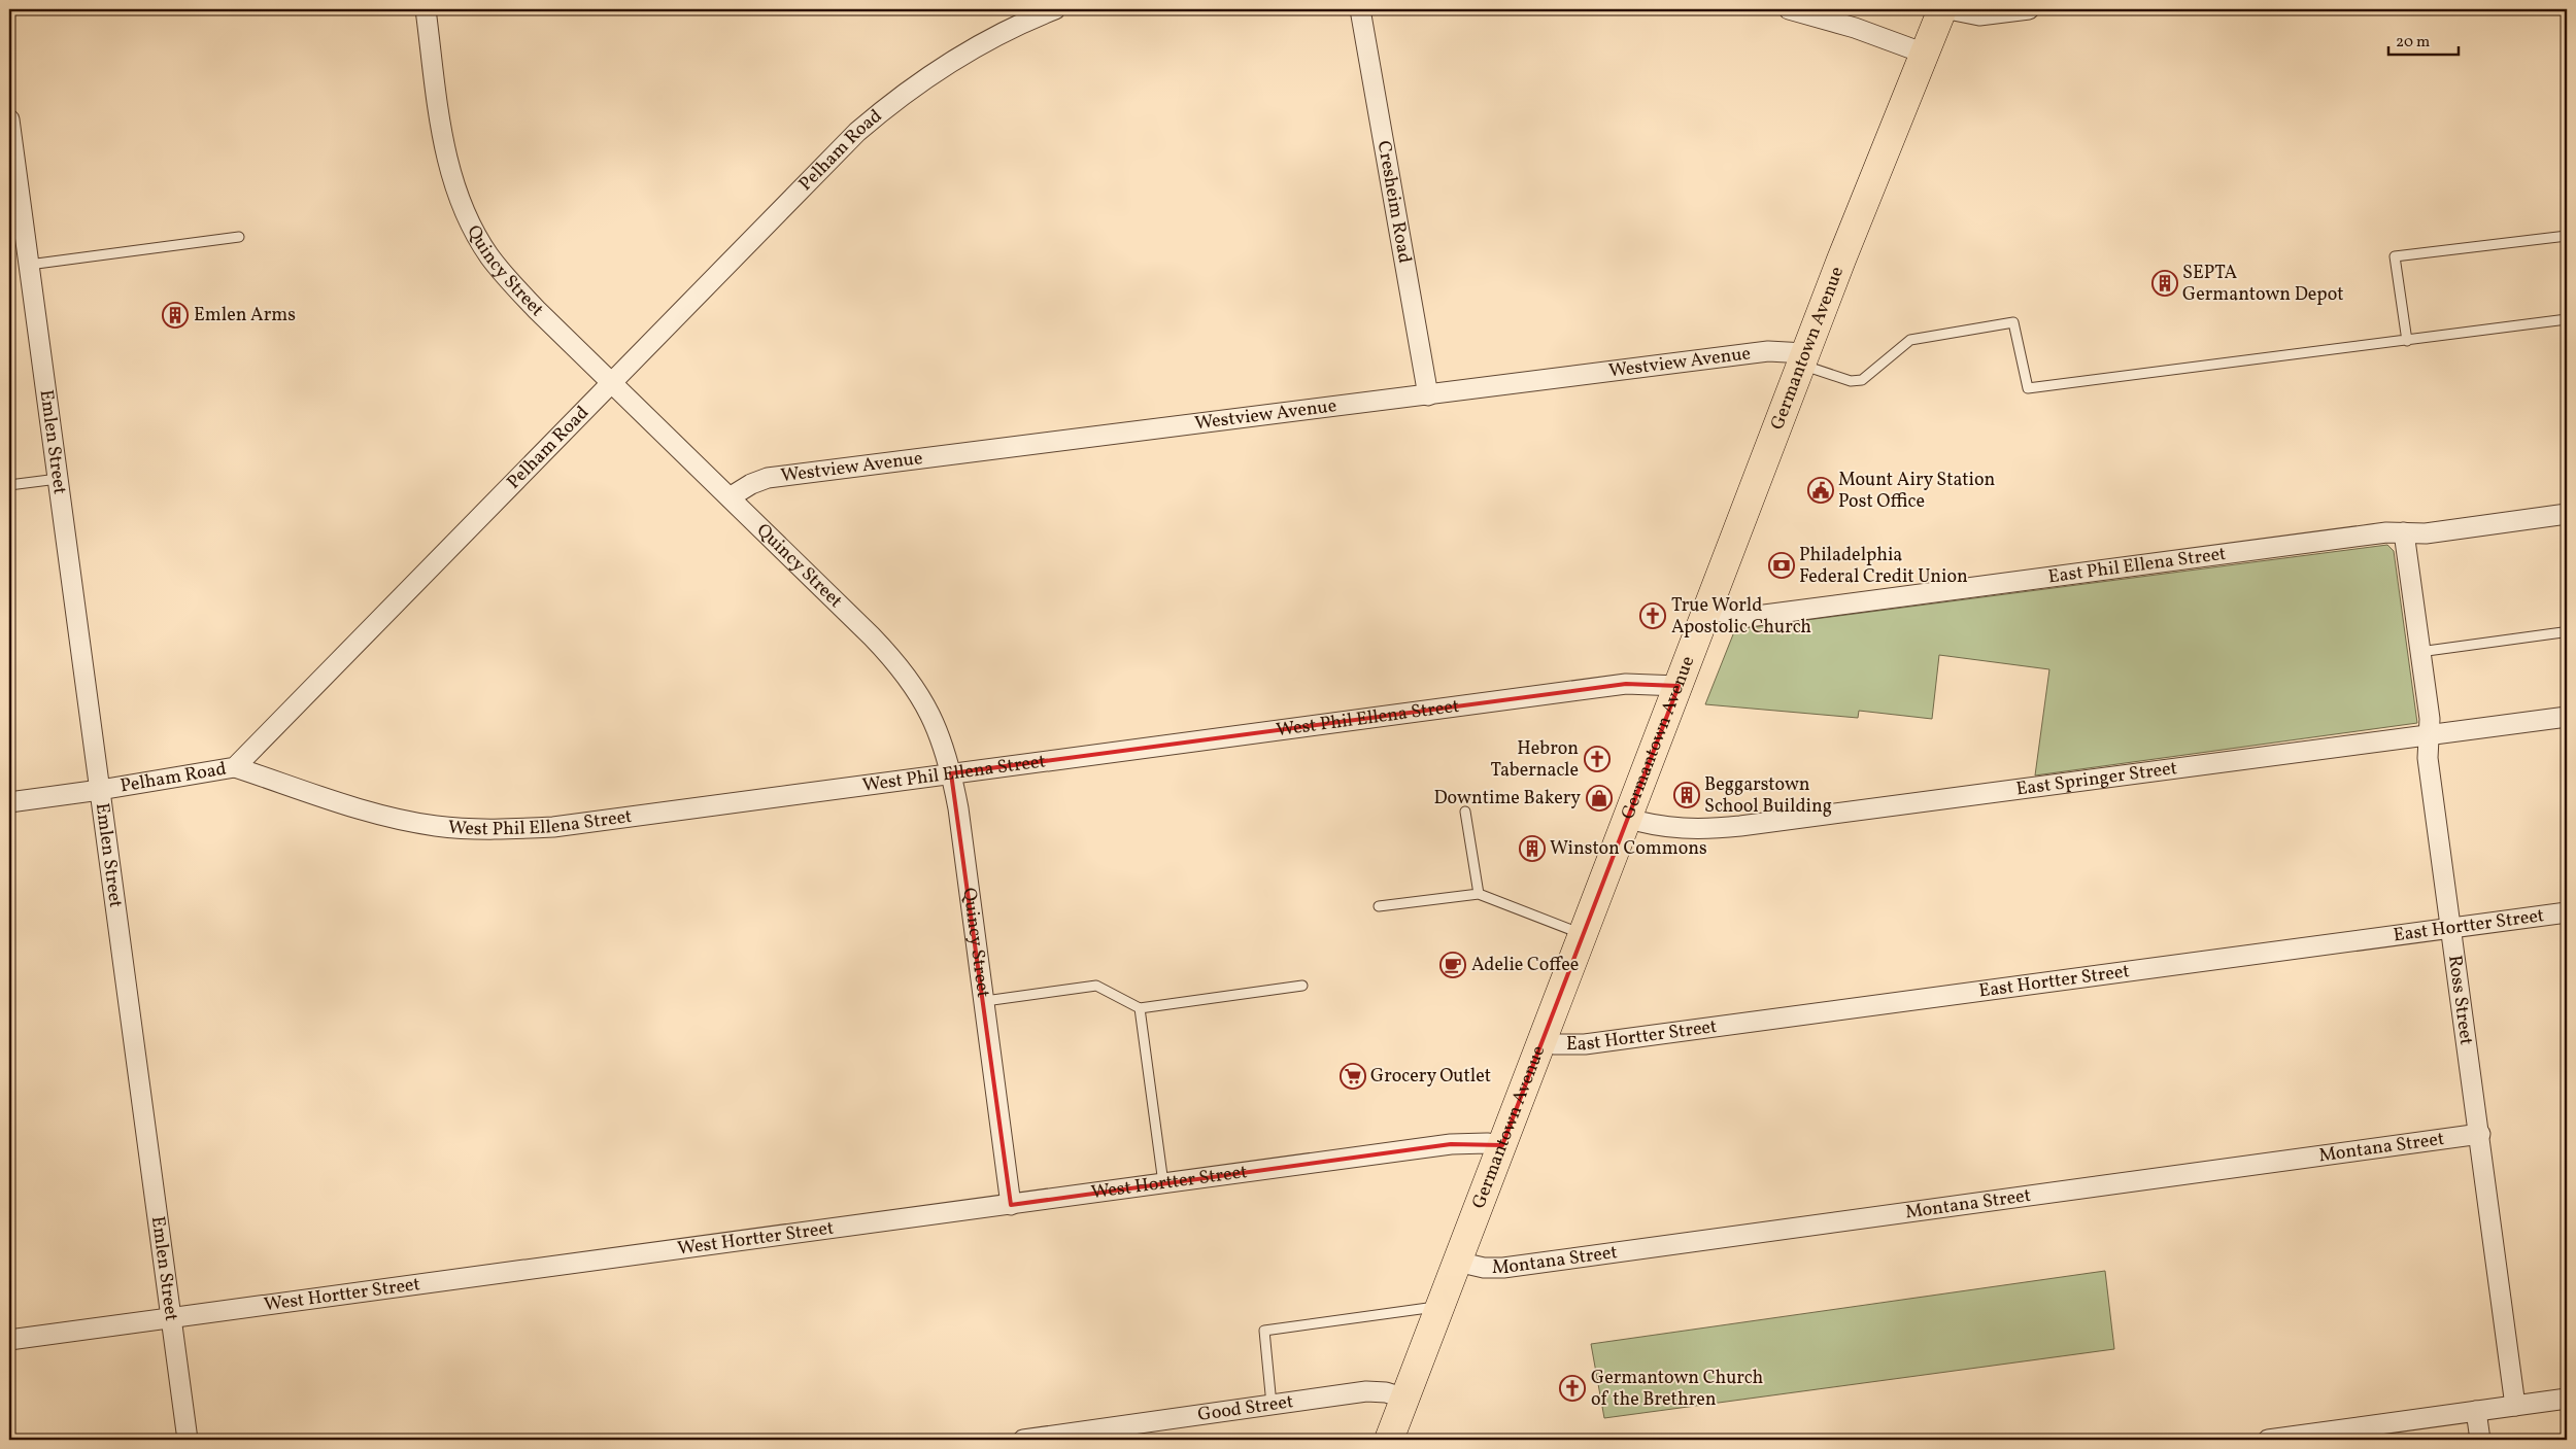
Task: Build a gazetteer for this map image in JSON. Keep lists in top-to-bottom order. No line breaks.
{"streets":{"main road":["Germantown Avenue"],"street":["Pelham Road","Cresheim Road","Quincy Street","Westview Avenue","Emlen Street","East Phil Ellena Street","West Phil Ellena Street","East Springer Street","East Hortter Street","Ross Street","Montana Street","West Hortter Street","Good Street"]},"crossings":[["Pelham Road","Quincy Street"],["Pelham Road","Emlen Street"],["Pelham Road","West Phil Ellena Street"],["Cresheim Road","Westview Avenue"],["Quincy Street","Westview Avenue"],["Quincy Street","West Phil Ellena Street"],["Quincy Street","West Hortter Street"],["Germantown Avenue","Westview Avenue"],["Germantown Avenue","East Phil Ellena Street"],["Germantown Avenue","West Phil Ellena Street"],["Germantown Avenue","East Springer Street"],["Germantown Avenue","East Hortter Street"],["Germantown Avenue","Montana Street"],["Germantown Avenue","West Hortter Street"],["Germantown Avenue","Good Street"],["Emlen Street","West Hortter Street"],["East Phil Ellena Street","Ross Street"],["East Springer Street","Ross Street"],["East Hortter Street","Ross Street"],["Ross Street","Montana Street"]],"places":{"building":["SEPTA Germantown Depot","Emlen Arms","Beggarstown School Building","Winston Commons"],"public building":["Mount Airy Station Post Office"],"bank":["Philadelphia Federal Credit Union"],"church":["True World Apostolic Church","Hebron Tabernacle","Germantown Church of the Brethren"],"shop":["Downtime Bakery"],"cafe":["Adelie Coffee"],"supermarket":["Grocery Outlet"]},"scale_bar":"20 m"}
